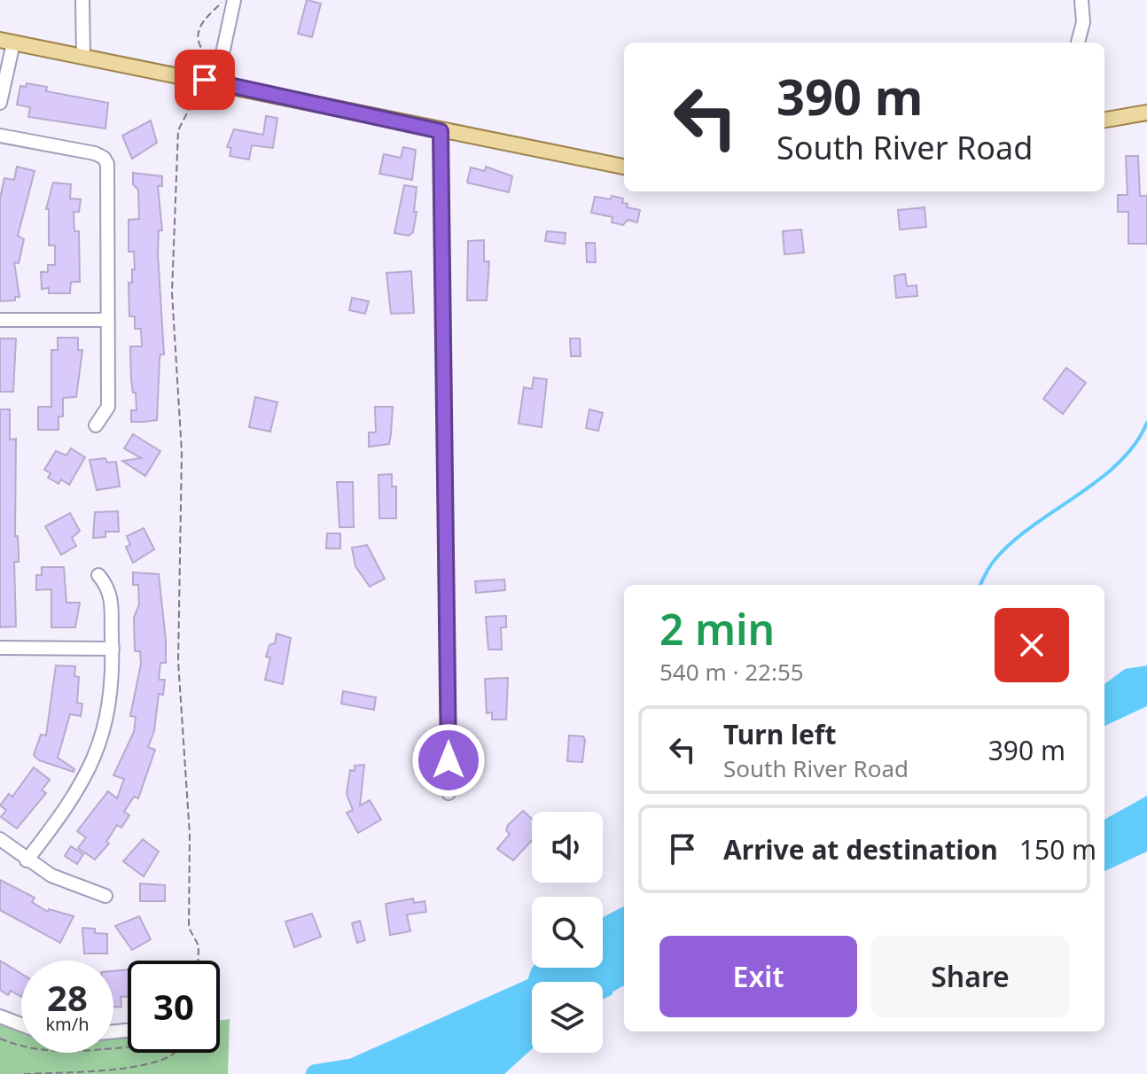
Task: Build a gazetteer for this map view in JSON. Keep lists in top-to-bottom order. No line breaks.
{"page":{"turn":["390 m","South River Road"],"heading":["2 min","540 m · 22:55"],"list":[{"name":"Turn left","note":"South River Road","value":"390 m"},{"name":"Arrive at destination","value":"150 m"}],"buttons":["Exit","Share"],"speed":"28 km/h","limit":"30"}}
